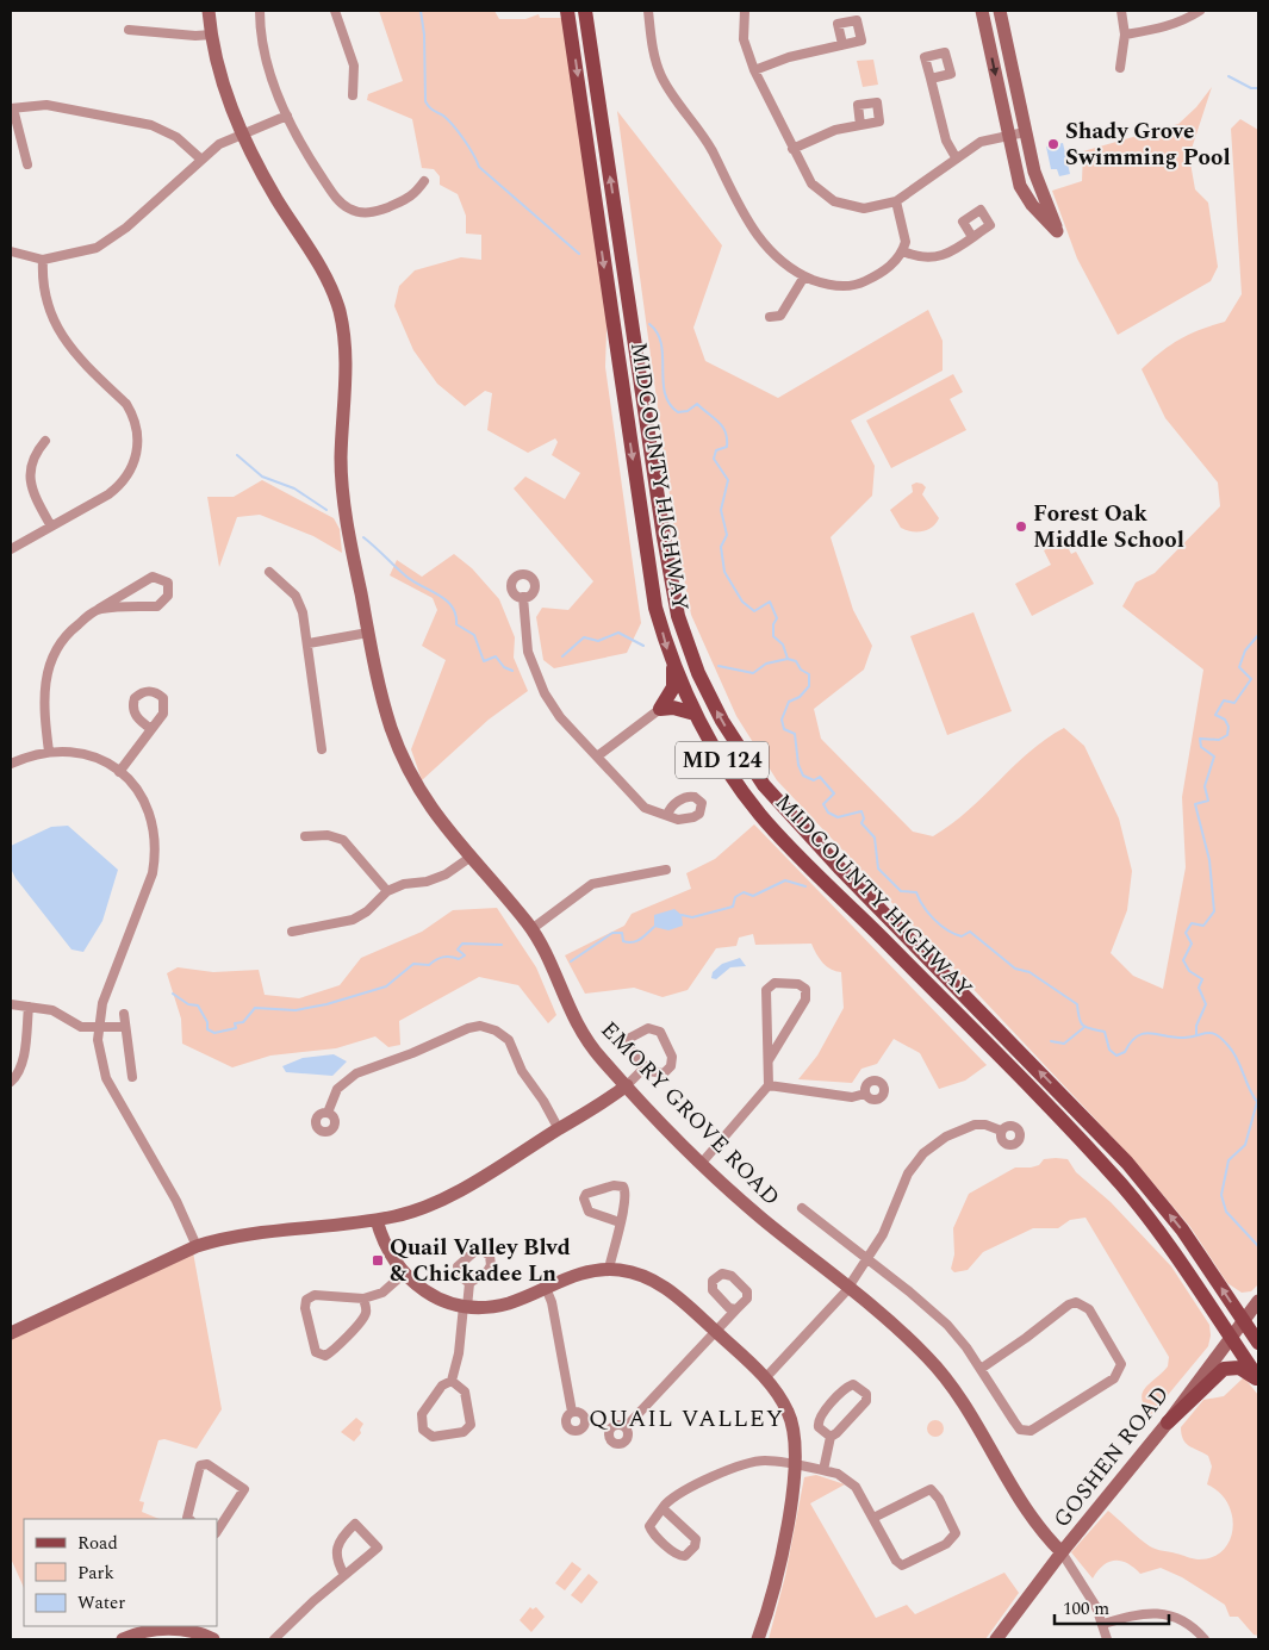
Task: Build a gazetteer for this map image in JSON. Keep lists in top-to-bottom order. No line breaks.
{"streets":{"main road":["MIDCOUNTY HIGHWAY","MD 124"],"street":["EMORY GROVE ROAD","GOSHEN ROAD"]},"crossings":[["MIDCOUNTY HIGHWAY","GOSHEN ROAD"],["EMORY GROVE ROAD","GOSHEN ROAD"]],"districts":["QUAIL VALLEY"],"places":{"other":["Shady Grove Swimming Pool","Forest Oak Middle School"],"transit":["Quail Valley Blvd & Chickadee Ln"]},"legend":["Road","Park","Water"],"scale_bar":"100 m"}
